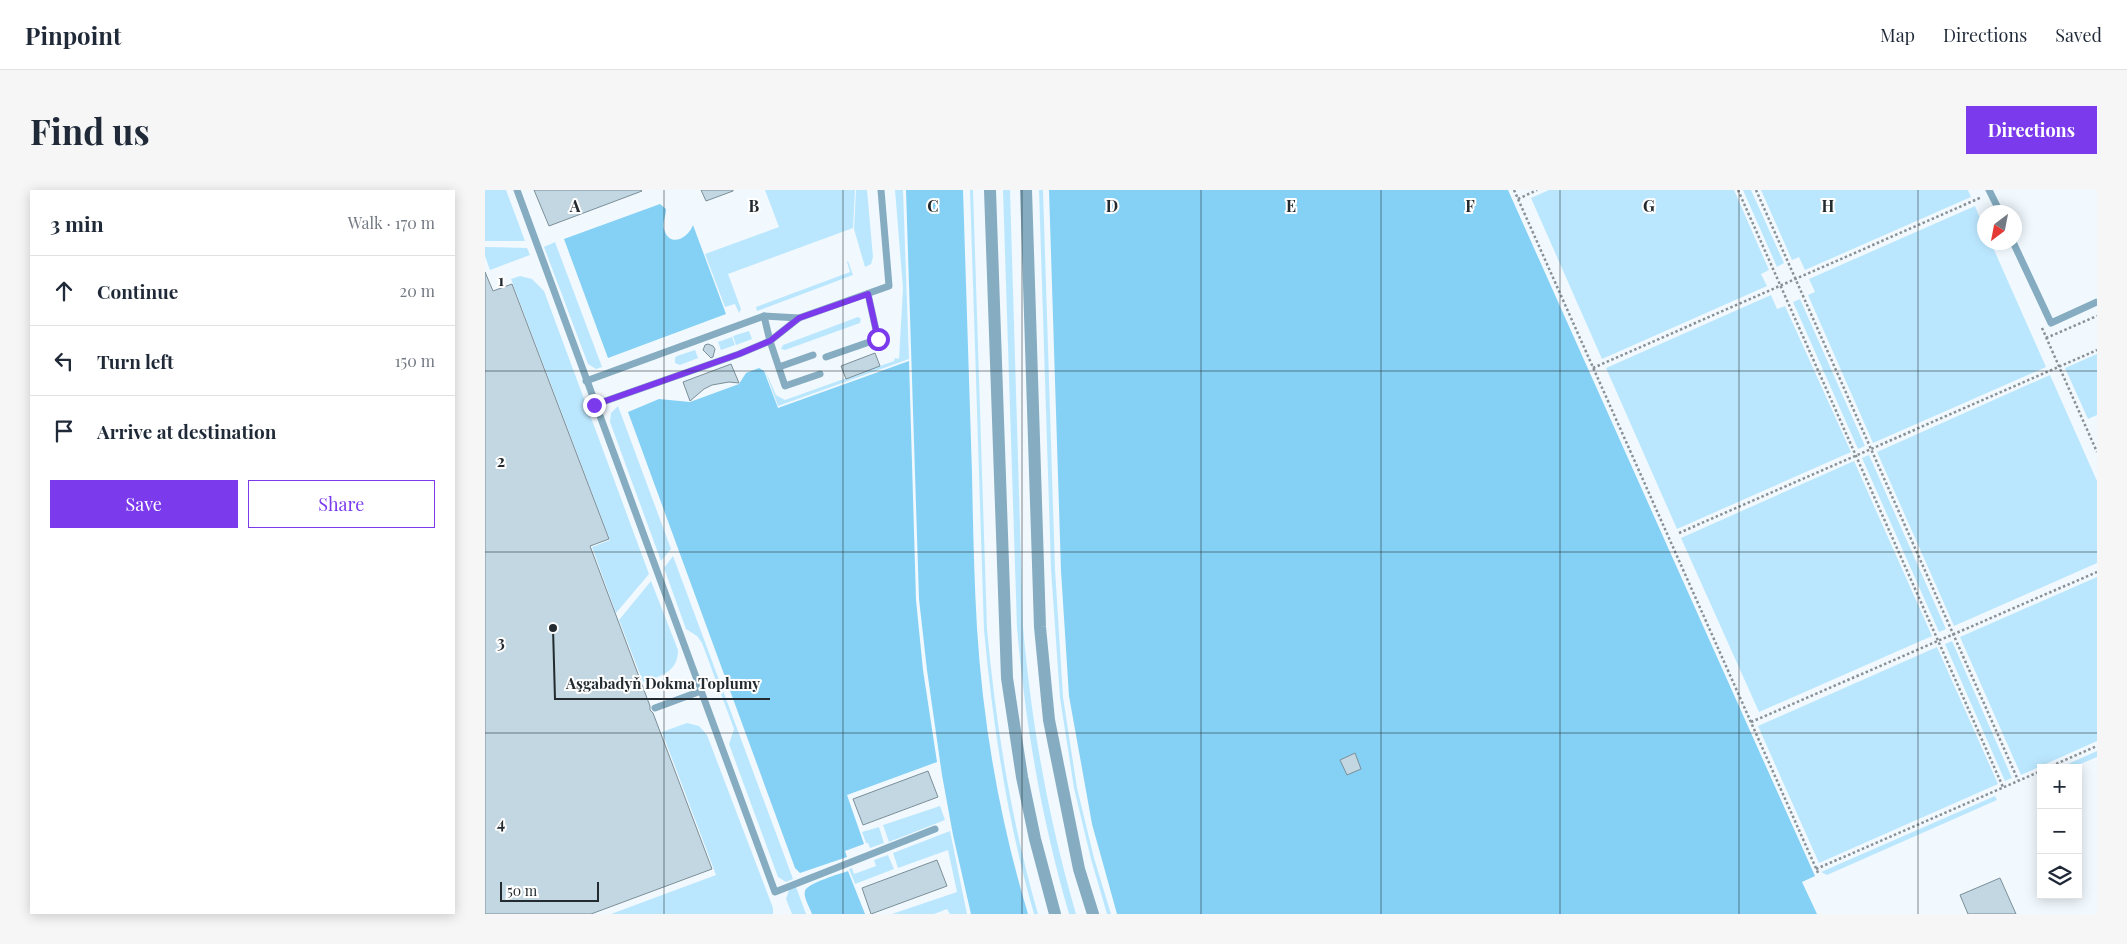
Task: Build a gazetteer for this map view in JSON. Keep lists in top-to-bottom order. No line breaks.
{"places":["Aşgabadyň Dokma Toplumy"],"scale_bar":"50 m","north":"bottom left","page":{"header":"Pinpoint","nav":["Map","Directions","Saved"],"buttons":["Directions",["Save","Share"]],"title":"Find us","heading":["3 min","Walk · 170 m"],"list":[["Continue","20 m"],["Turn left","150 m"],"Arrive at destination"],"map_buttons":["+","−"],"scale":"50 m"},"grid":{"columns":["A","B","C","D","E","F","G","H"],"rows":["1","2","3","4"]}}
